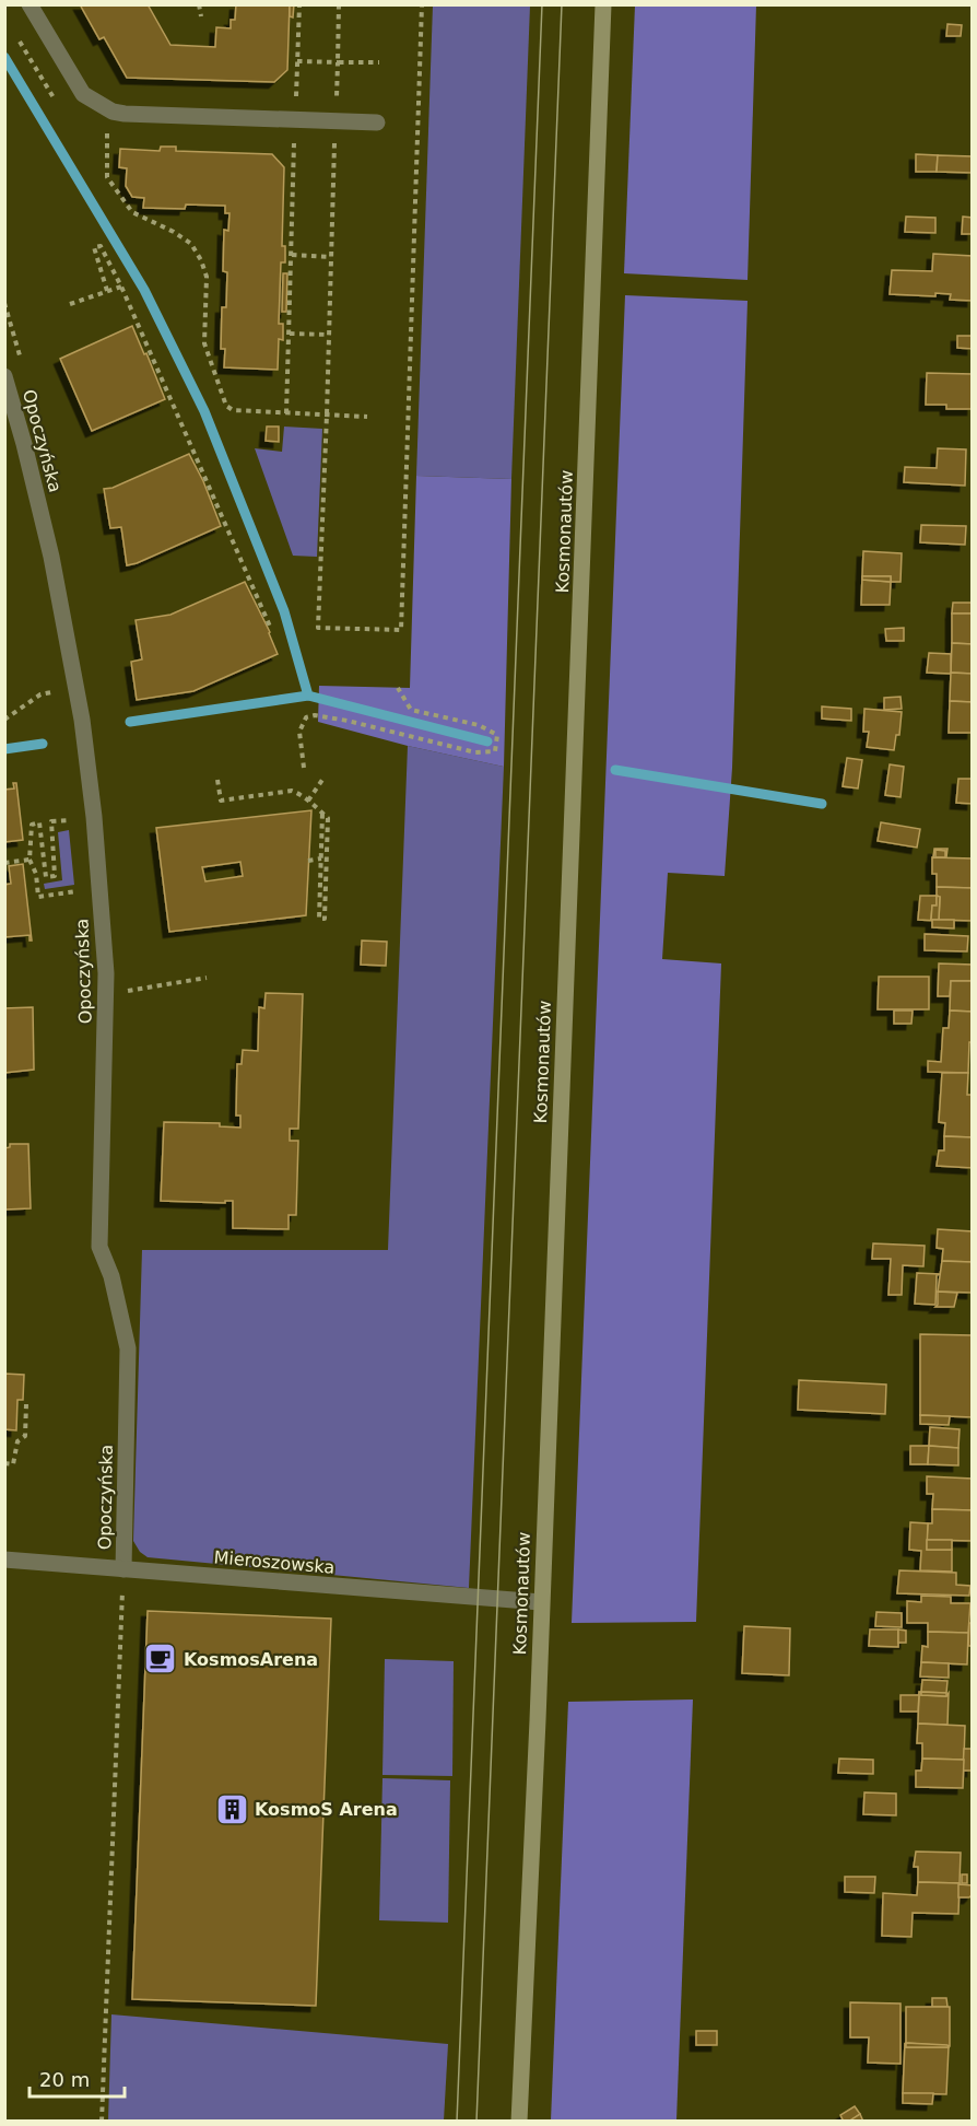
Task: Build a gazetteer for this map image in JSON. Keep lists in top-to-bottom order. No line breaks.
{"streets":{"main road":["Kosmonautów"],"street":["Opoczyńska","Mieroszowska"]},"crossings":[["Opoczyńska","Mieroszowska"],["Kosmonautów","Mieroszowska"]],"places":{"cafe":["KosmosArena"],"building":["KosmoS Arena"]},"scale_bar":"20 m"}
